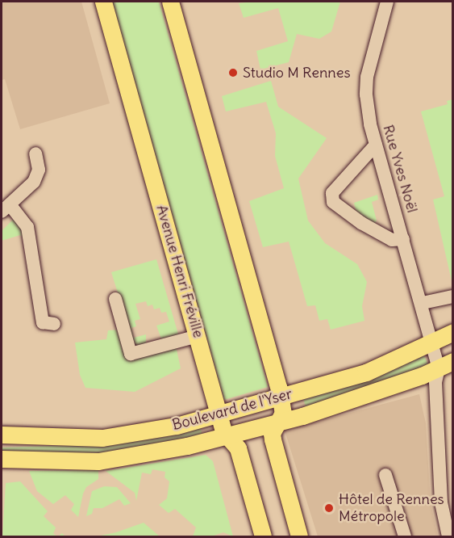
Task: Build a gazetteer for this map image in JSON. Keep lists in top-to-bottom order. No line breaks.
{"streets":{"main road":["Avenue Henri Fréville","Boulevard de l'Yser"],"street":["Rue Yves Noël"]},"crossings":[["Rue Yves Noël","Boulevard de l'Yser"],["Avenue Henri Fréville","Boulevard de l'Yser"]],"places":["Studio M Rennes","Hôtel de Rennes Métropole"]}
